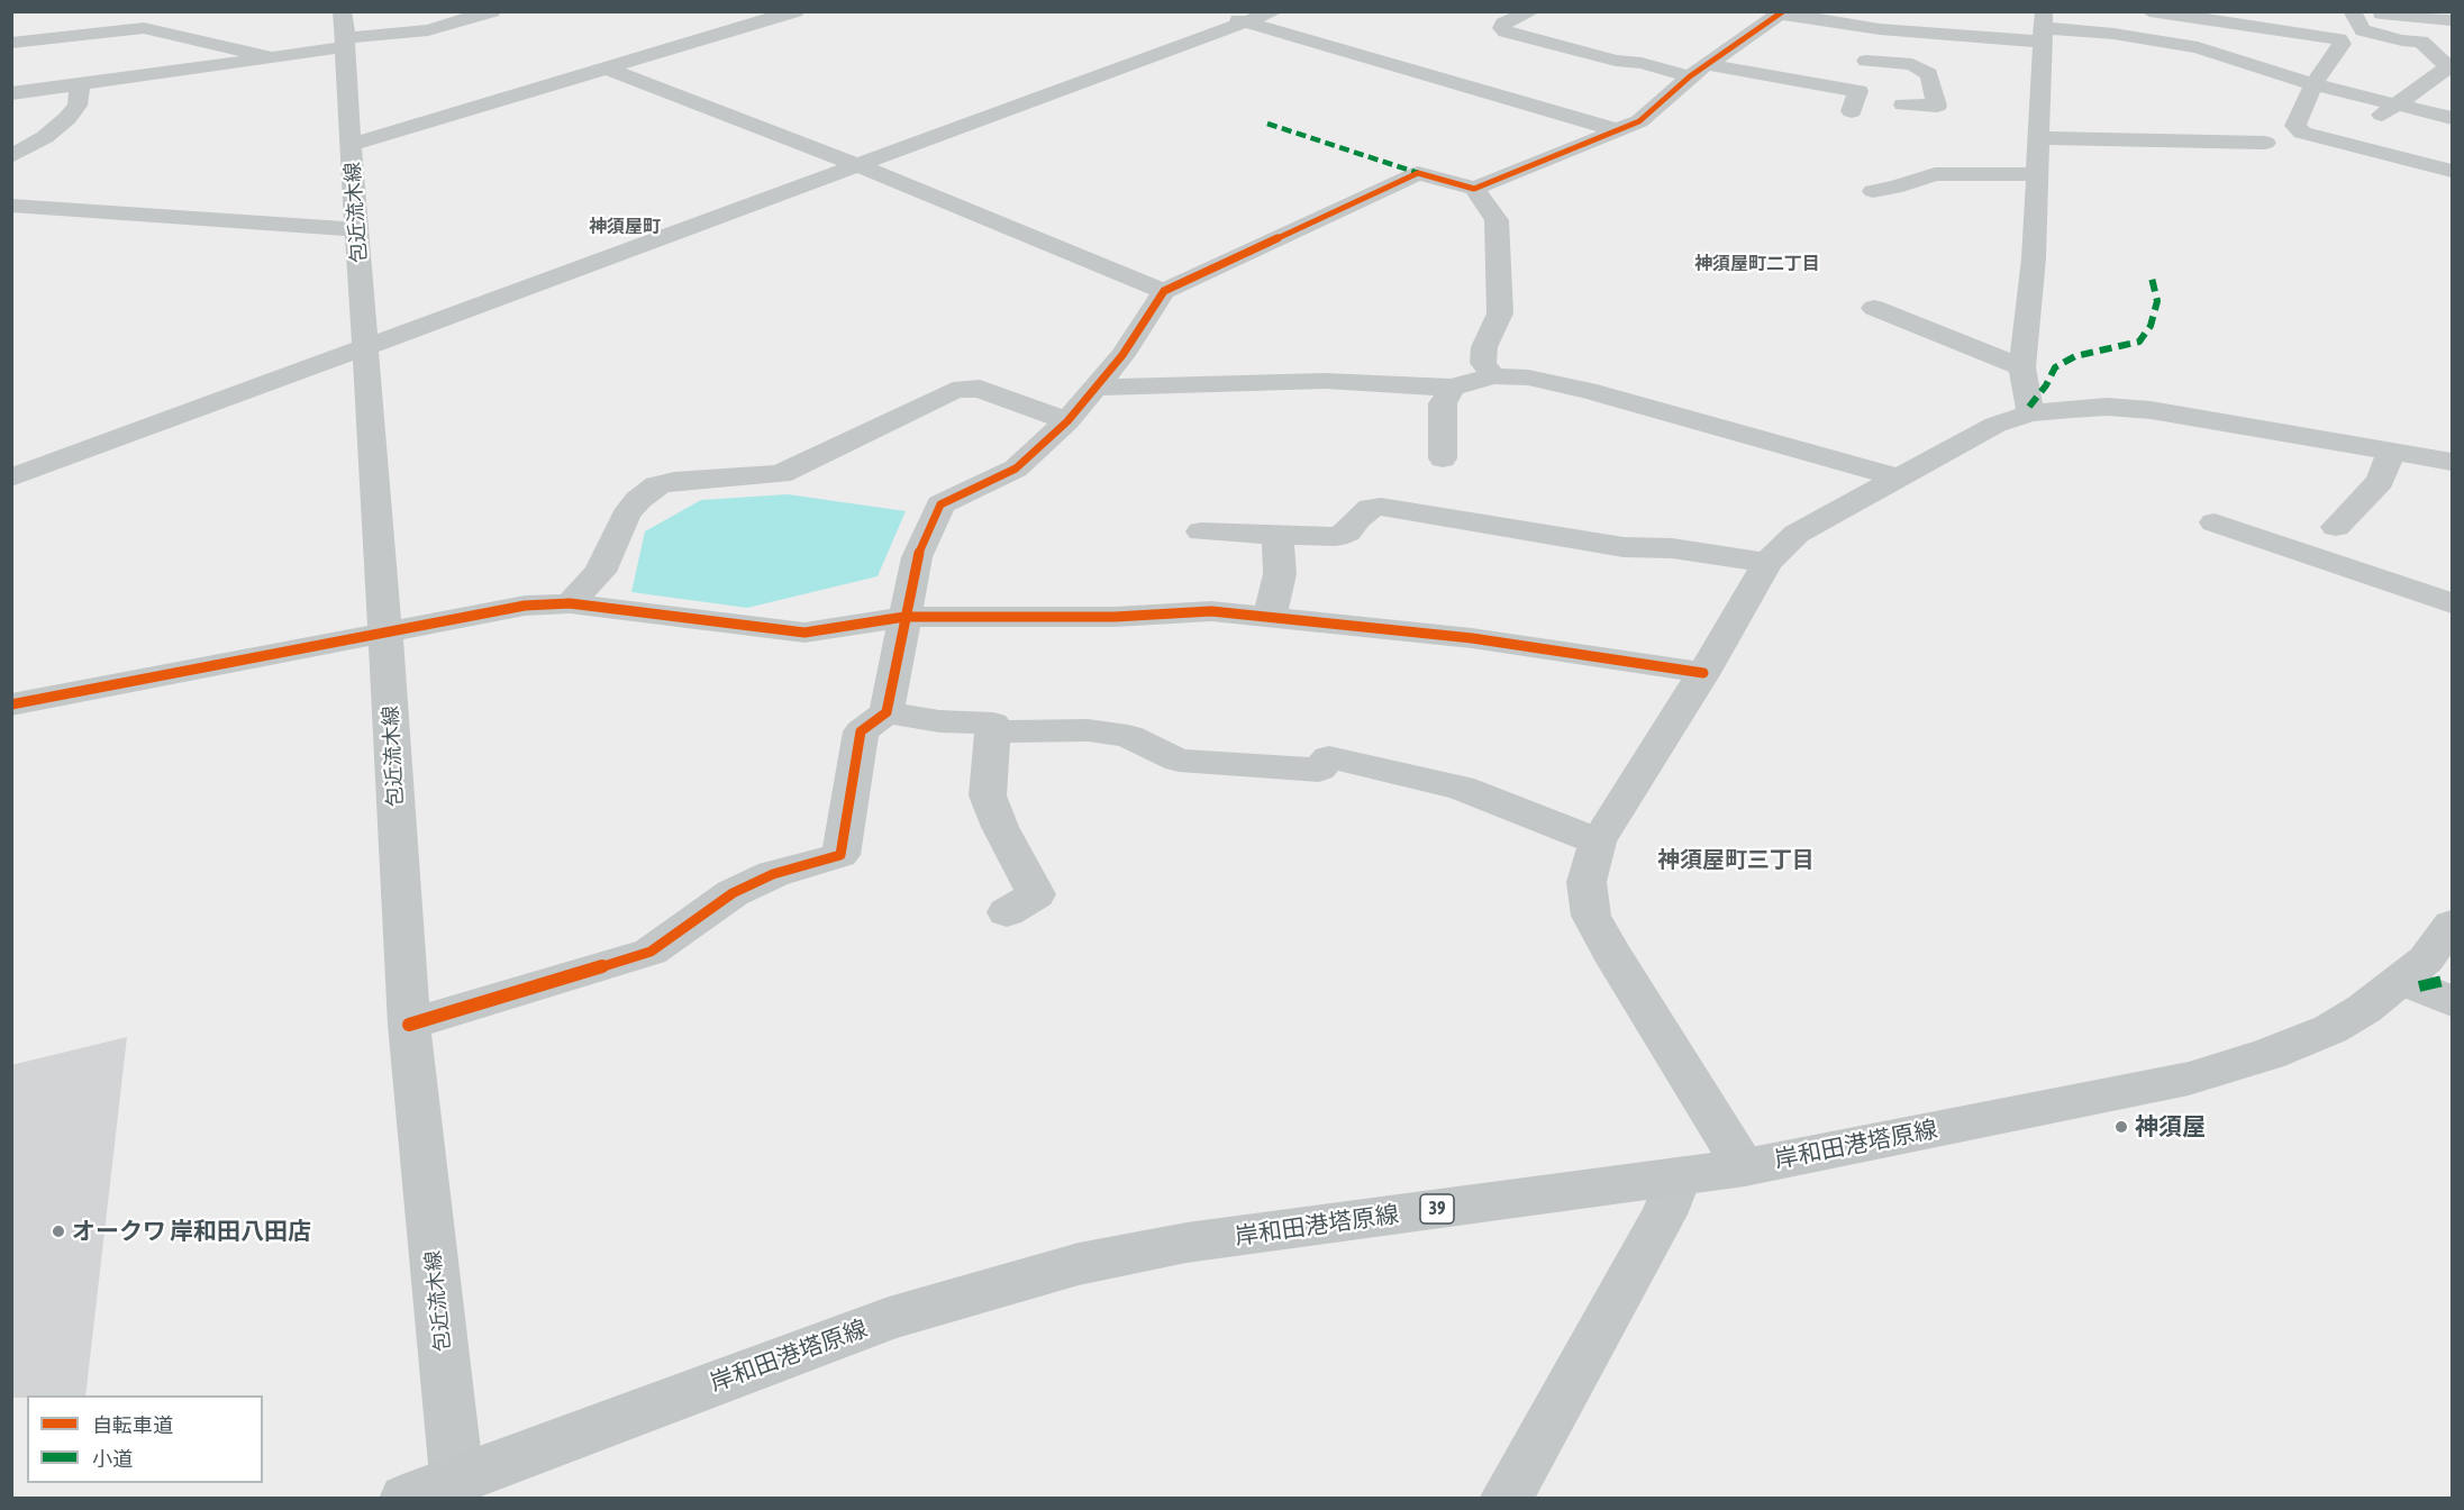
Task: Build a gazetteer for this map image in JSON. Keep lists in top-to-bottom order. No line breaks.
{"streets":{"main road":["岸和田港塔原線","39"],"street":["包近流木線"]},"crossings":[["包近流木線","岸和田港塔原線"]],"districts":["神須屋町","神須屋町二丁目","神須屋町三丁目"],"places":["神須屋","オークワ 岸和田八田店"],"legend":["自転車道","小道"]}
